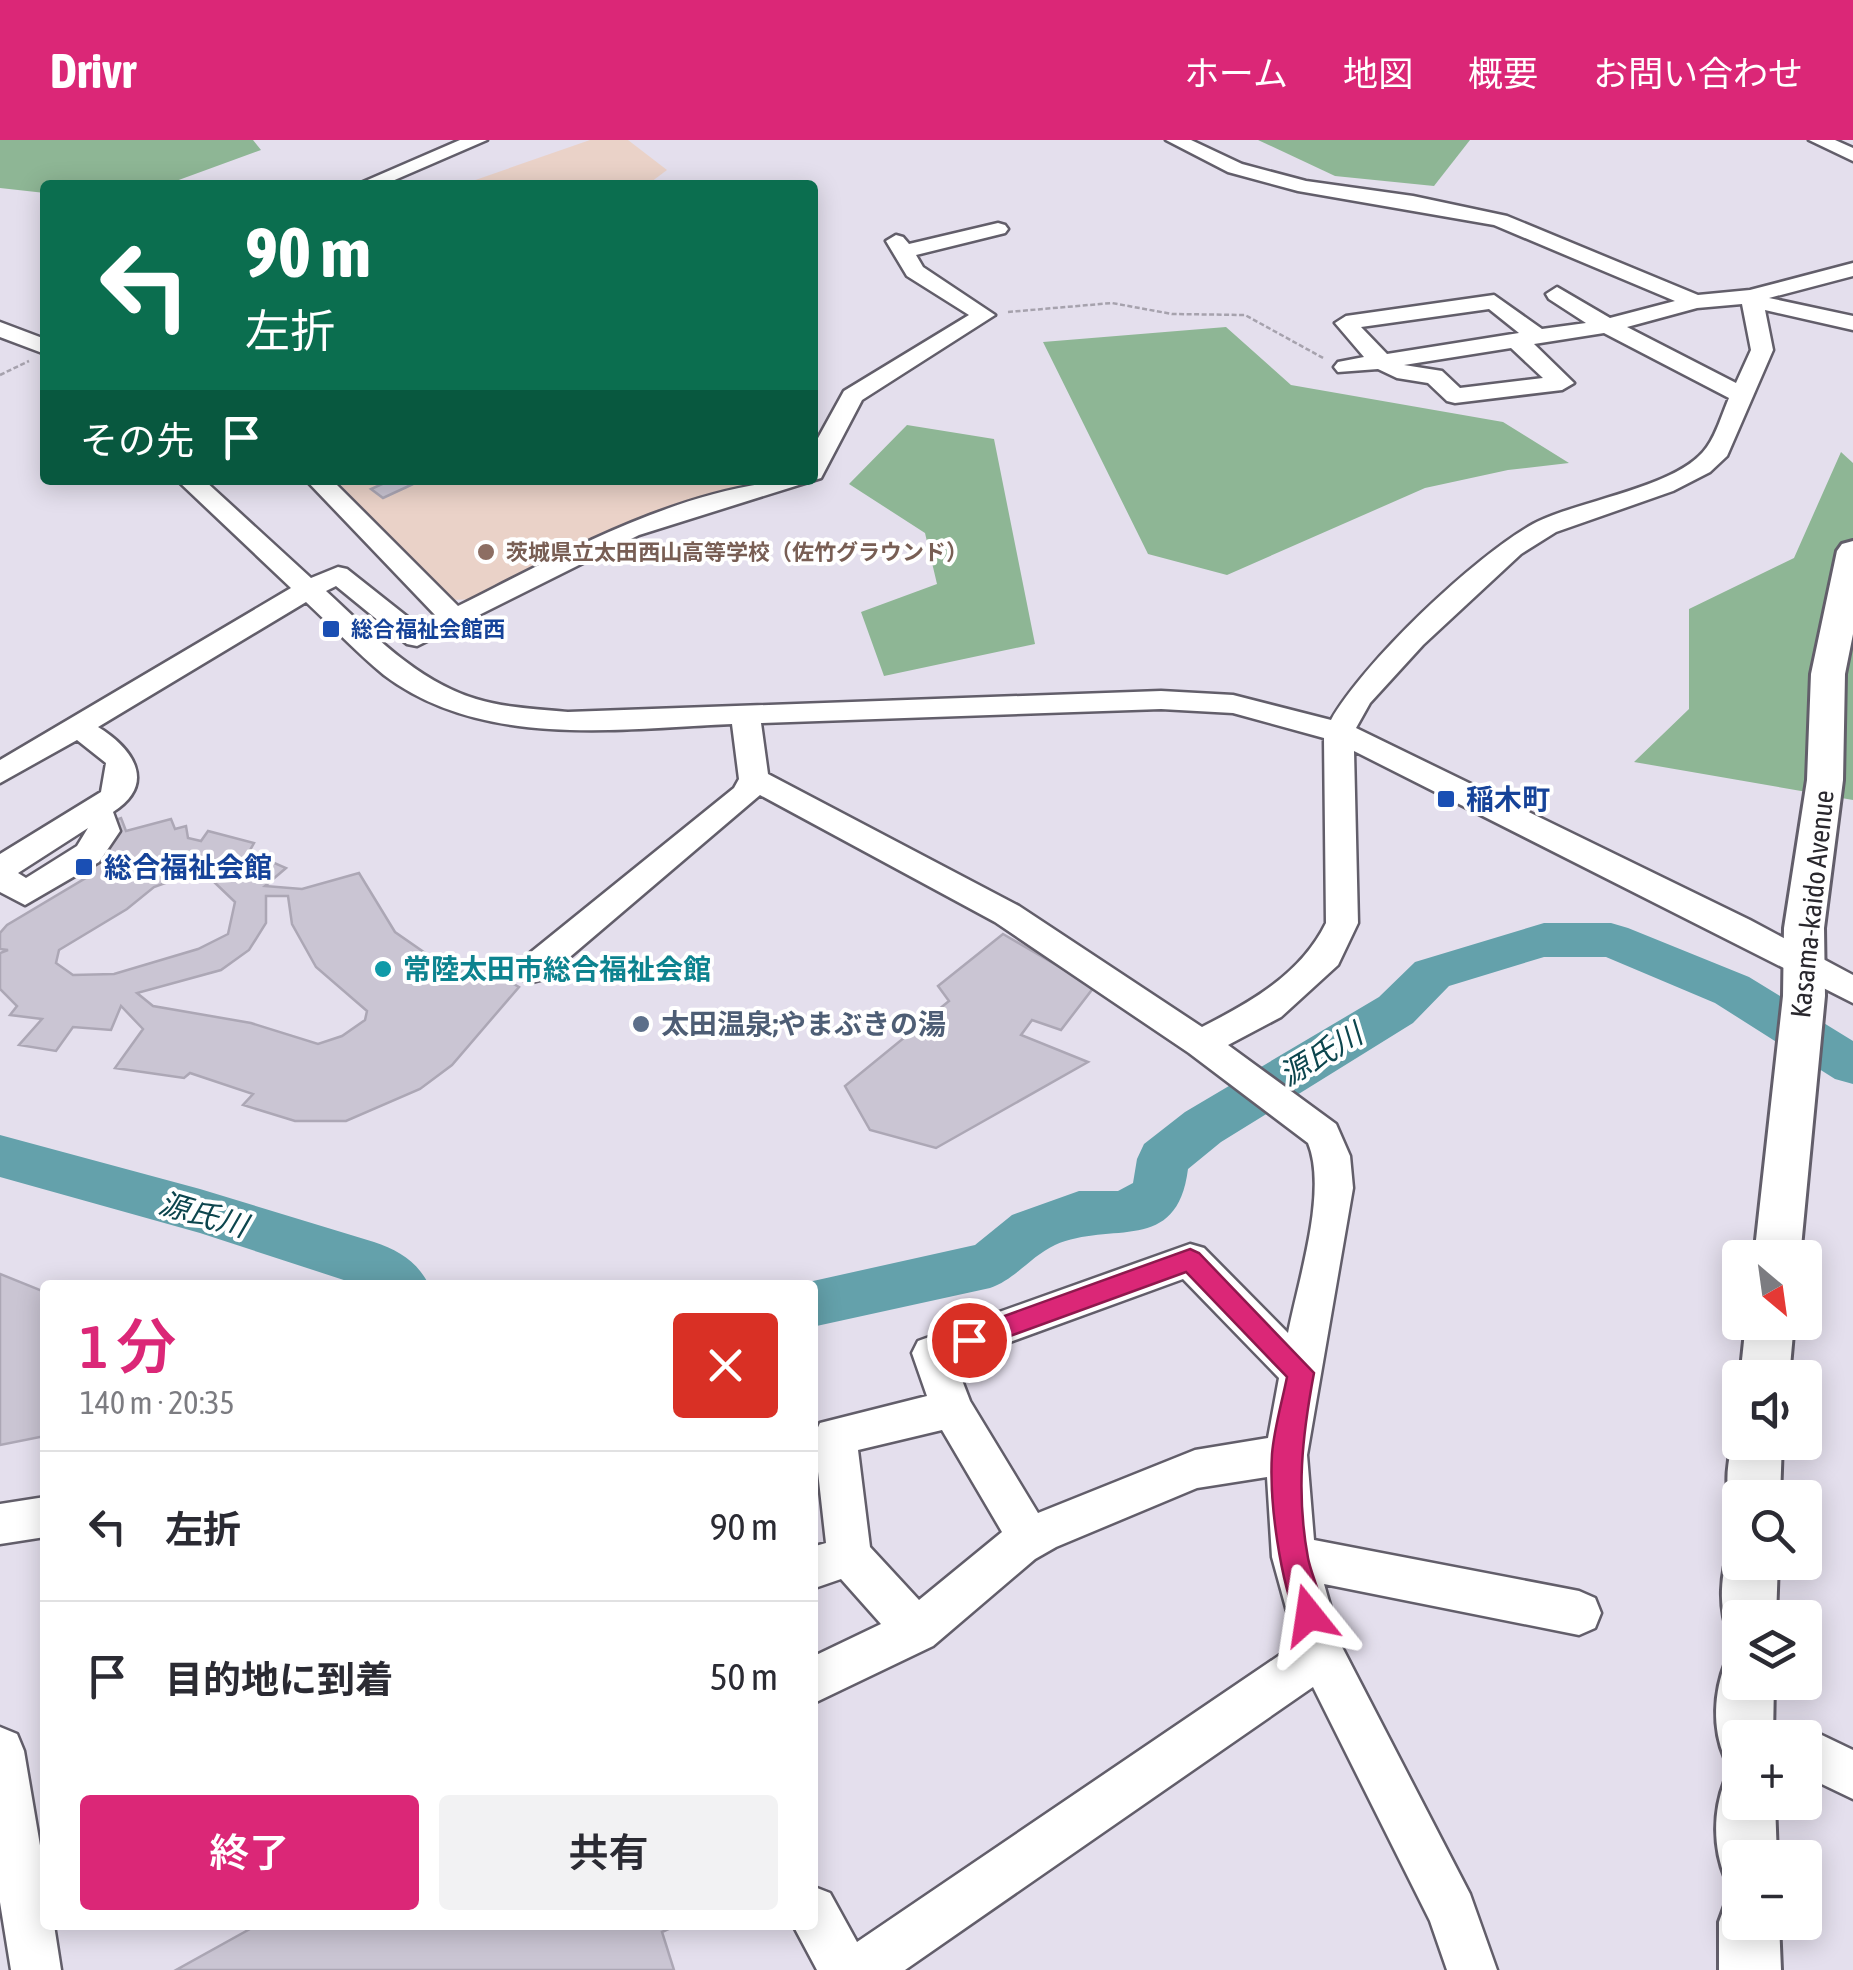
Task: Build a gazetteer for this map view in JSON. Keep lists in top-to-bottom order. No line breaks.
{"streets":{"main road":["Kasama-kaido Avenue"]},"water":["源氏川"],"places":{"other":["茨城県立太田西山高等学校（佐竹グラウンド）","常陸太田市総合福祉会館","太田温泉;やまぶきの湯"],"transit":["総合福祉会館西","稲木町","総合福祉会館"]},"north":"bottom right","page":{"header":"Drivr","nav":["ホーム","地図","概要","お問い合わせ"],"turn":["90 m","左折"],"then":"その先","map_buttons":["+","−"],"heading":["1 分","140 m · 20:35"],"list":[{"name":"左折","value":"90 m"},{"name":"目的地に到着","value":"50 m"}],"buttons":["終了","共有"]}}
